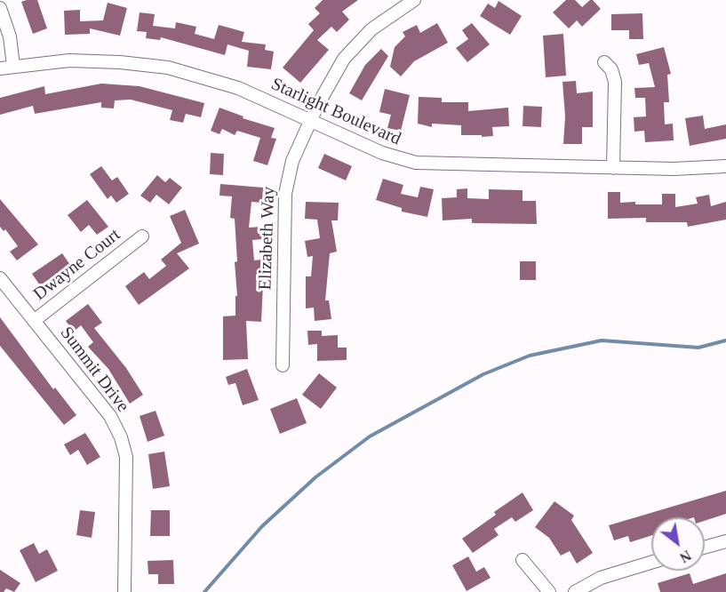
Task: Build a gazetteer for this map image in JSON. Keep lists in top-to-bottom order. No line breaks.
{"streets":{"street":["Starlight Boulevard","Elizabeth Way","Dwayne Court","Summit Drive"]},"crossings":[["Starlight Boulevard","Elizabeth Way"],["Dwayne Court","Summit Drive"]],"north":"bottom right"}
